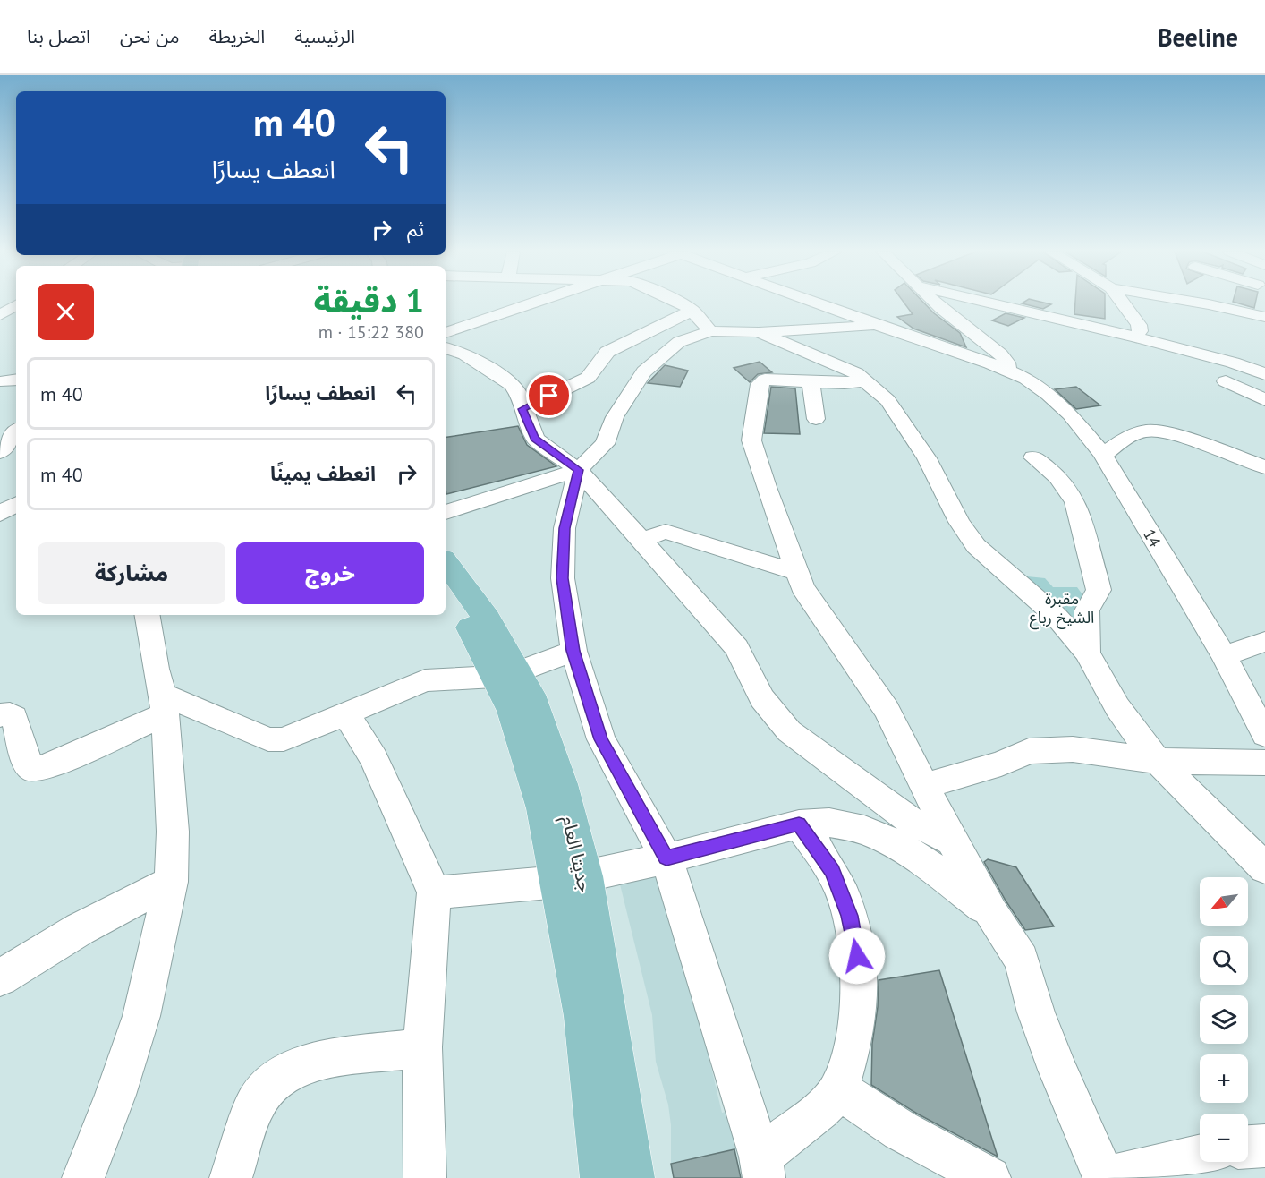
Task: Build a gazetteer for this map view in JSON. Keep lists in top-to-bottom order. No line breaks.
{"streets":{"main road":["جديتا العام"],"street":["14"]},"parks":["مقبرة الشيخ رباع"],"north":"bottom left","page":{"header":"Beeline","nav":["الرئيسية","الخريطة","من نحن","اتصل بنا"],"turn":["40 m","انعطف يسارًا"],"then":"ثم","heading":["1 دقيقة","380 m · 15:22"],"list":[{"name":"انعطف يسارًا","value":"40 m"},{"name":"انعطف يمينًا","value":"40 m"}],"buttons":["خروج","مشاركة"],"map_buttons":["+","−"]}}
